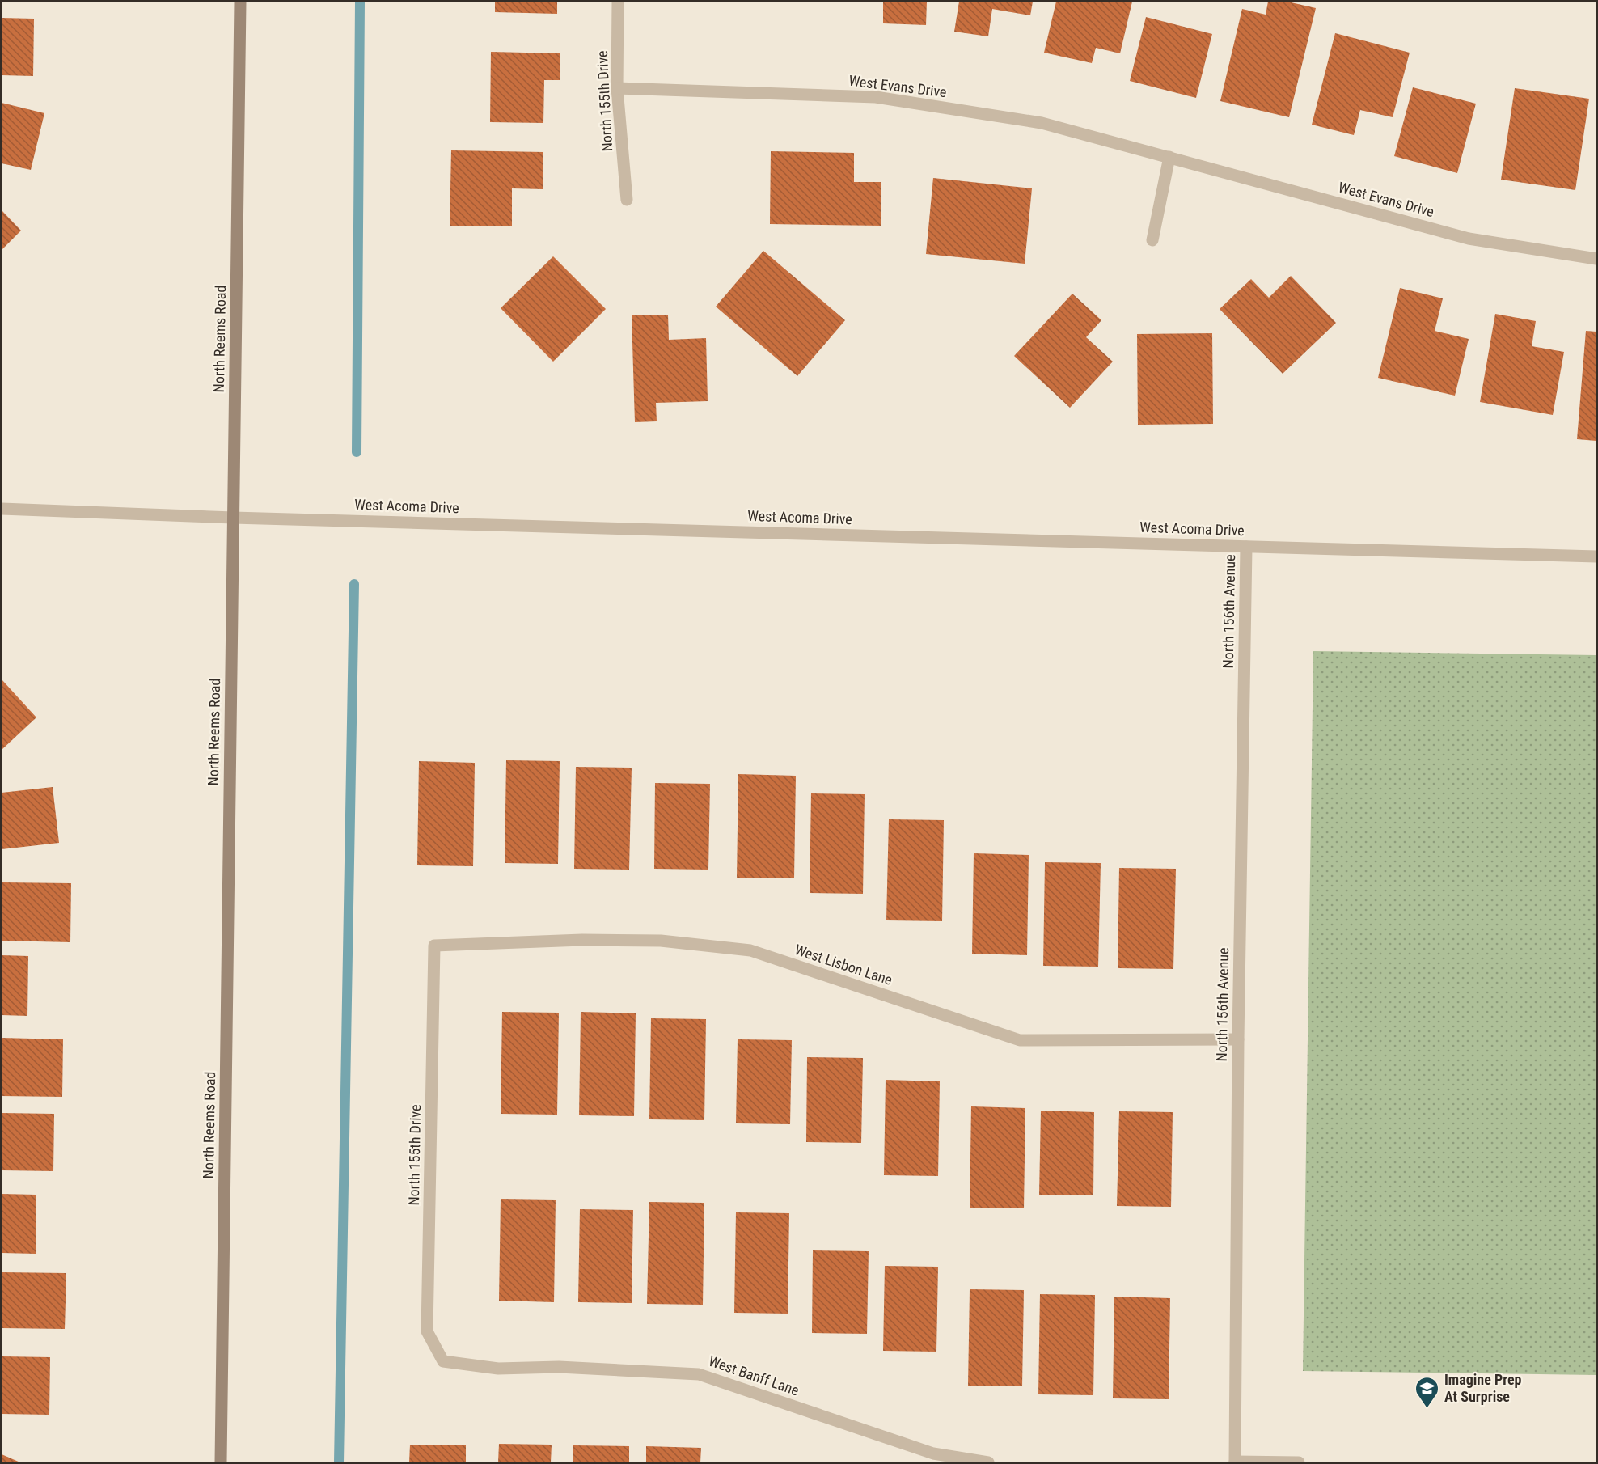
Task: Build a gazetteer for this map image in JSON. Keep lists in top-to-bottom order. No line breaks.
{"streets":{"main road":["North Reems Road"],"street":["West Evans Drive","North 155th Drive","West Acoma Drive","North 156th Avenue","West Lisbon Lane","West Banff Lane"]},"crossings":[["West Evans Drive","North 155th Drive"],["North 155th Drive","West Lisbon Lane"],["North 155th Drive","West Banff Lane"],["North Reems Road","West Acoma Drive"],["West Acoma Drive","North 156th Avenue"],["North 156th Avenue","West Lisbon Lane"]],"places":{"school or university":["Imagine Prep At Surprise"]}}
